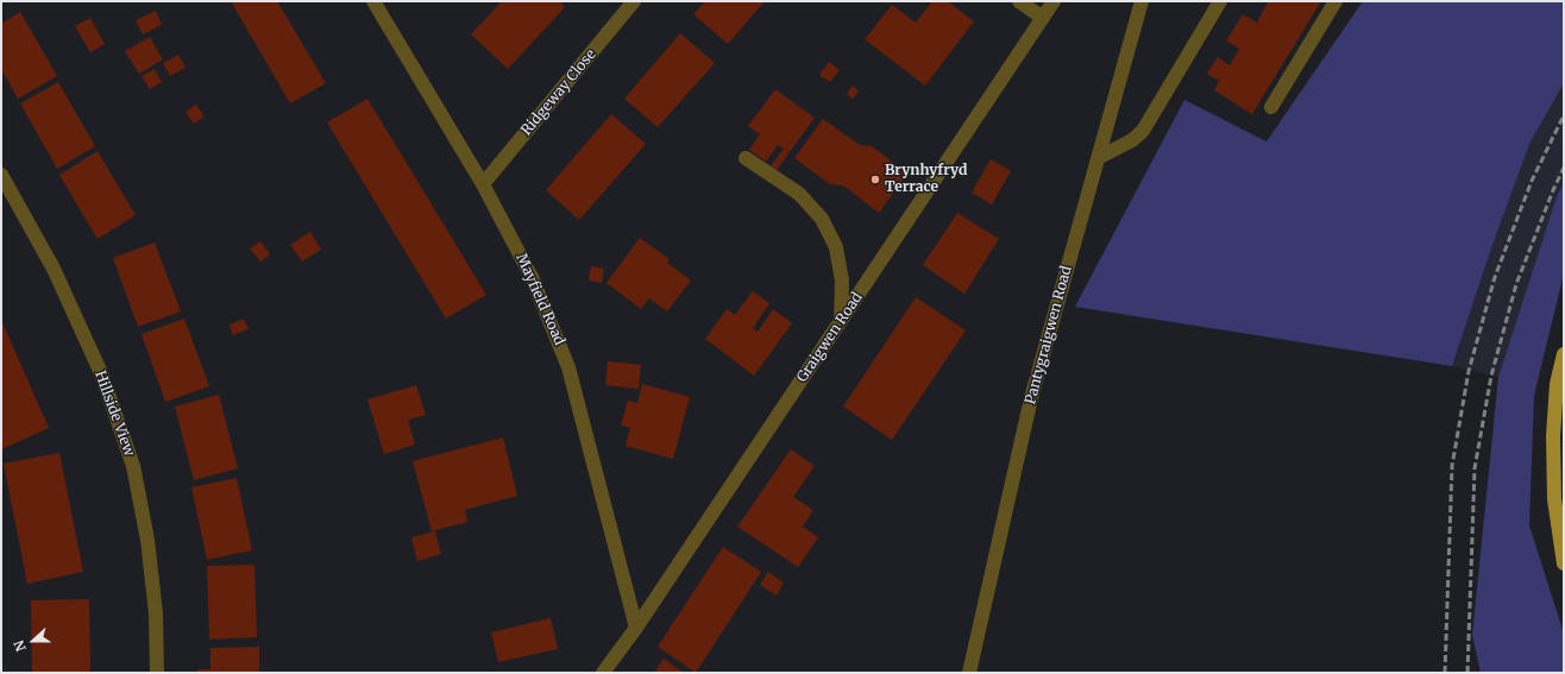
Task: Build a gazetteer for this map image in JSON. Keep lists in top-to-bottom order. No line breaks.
{"streets":{"street":["Ridgeway Close","Mayfield Road","Pantygraigwen Road","Graigwen Road","Hillside View"]},"crossings":[["Ridgeway Close","Mayfield Road"],["Mayfield Road","Graigwen Road"]],"places":["Brynhyfryd Terrace"],"north":"left"}
